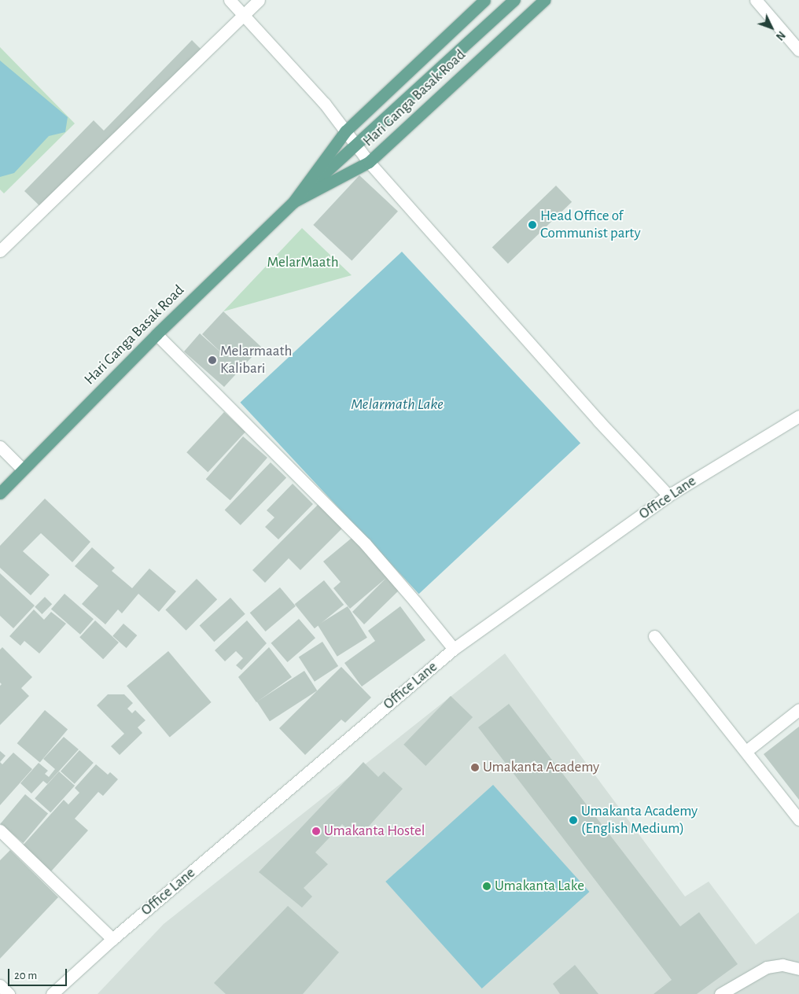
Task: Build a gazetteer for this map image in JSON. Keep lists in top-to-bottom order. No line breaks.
{"streets":{"main road":["Hari Ganga Basak Road"],"street":["Office Lane"]},"water":["Melarmath Lake"],"parks":["MelarMaath"],"places":["Head Office of Communist party","Melarmaath Kalibari","Umakanta Academy","Umakanta Academy (English Medium)","Umakanta Hostel","Umakanta Lake"],"scale_bar":"20 m","north":"bottom right"}
